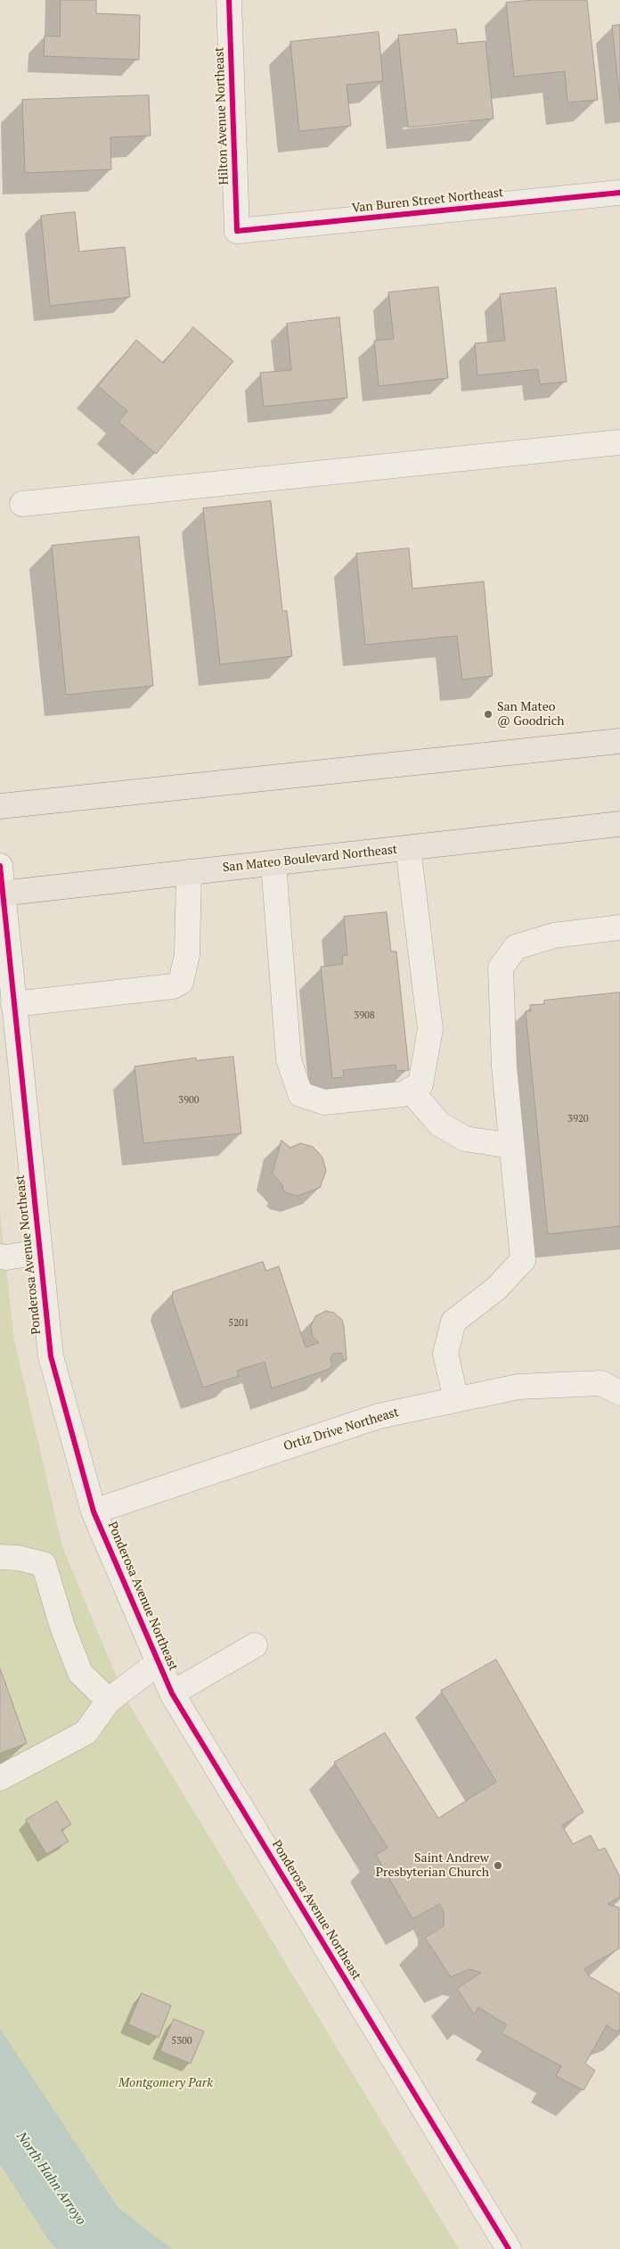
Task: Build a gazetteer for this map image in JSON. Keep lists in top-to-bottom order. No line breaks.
{"streets":{"main road":["San Mateo Boulevard Northeast"],"street":["Hilton Avenue Northeast","Van Buren Street Northeast","Ponderosa Avenue Northeast","Ortiz Drive Northeast"]},"crossings":[["Hilton Avenue Northeast","Van Buren Street Northeast"],["San Mateo Boulevard Northeast","Ponderosa Avenue Northeast"],["Ponderosa Avenue Northeast","Ortiz Drive Northeast"]],"water":["North Hahn Arroyo"],"parks":["Montgomery Park"],"places":["San Mateo @ Goodrich","Saint Andrew Presbyterian Church"],"house_numbers":["3908","3900","3920","5201","5300"]}
